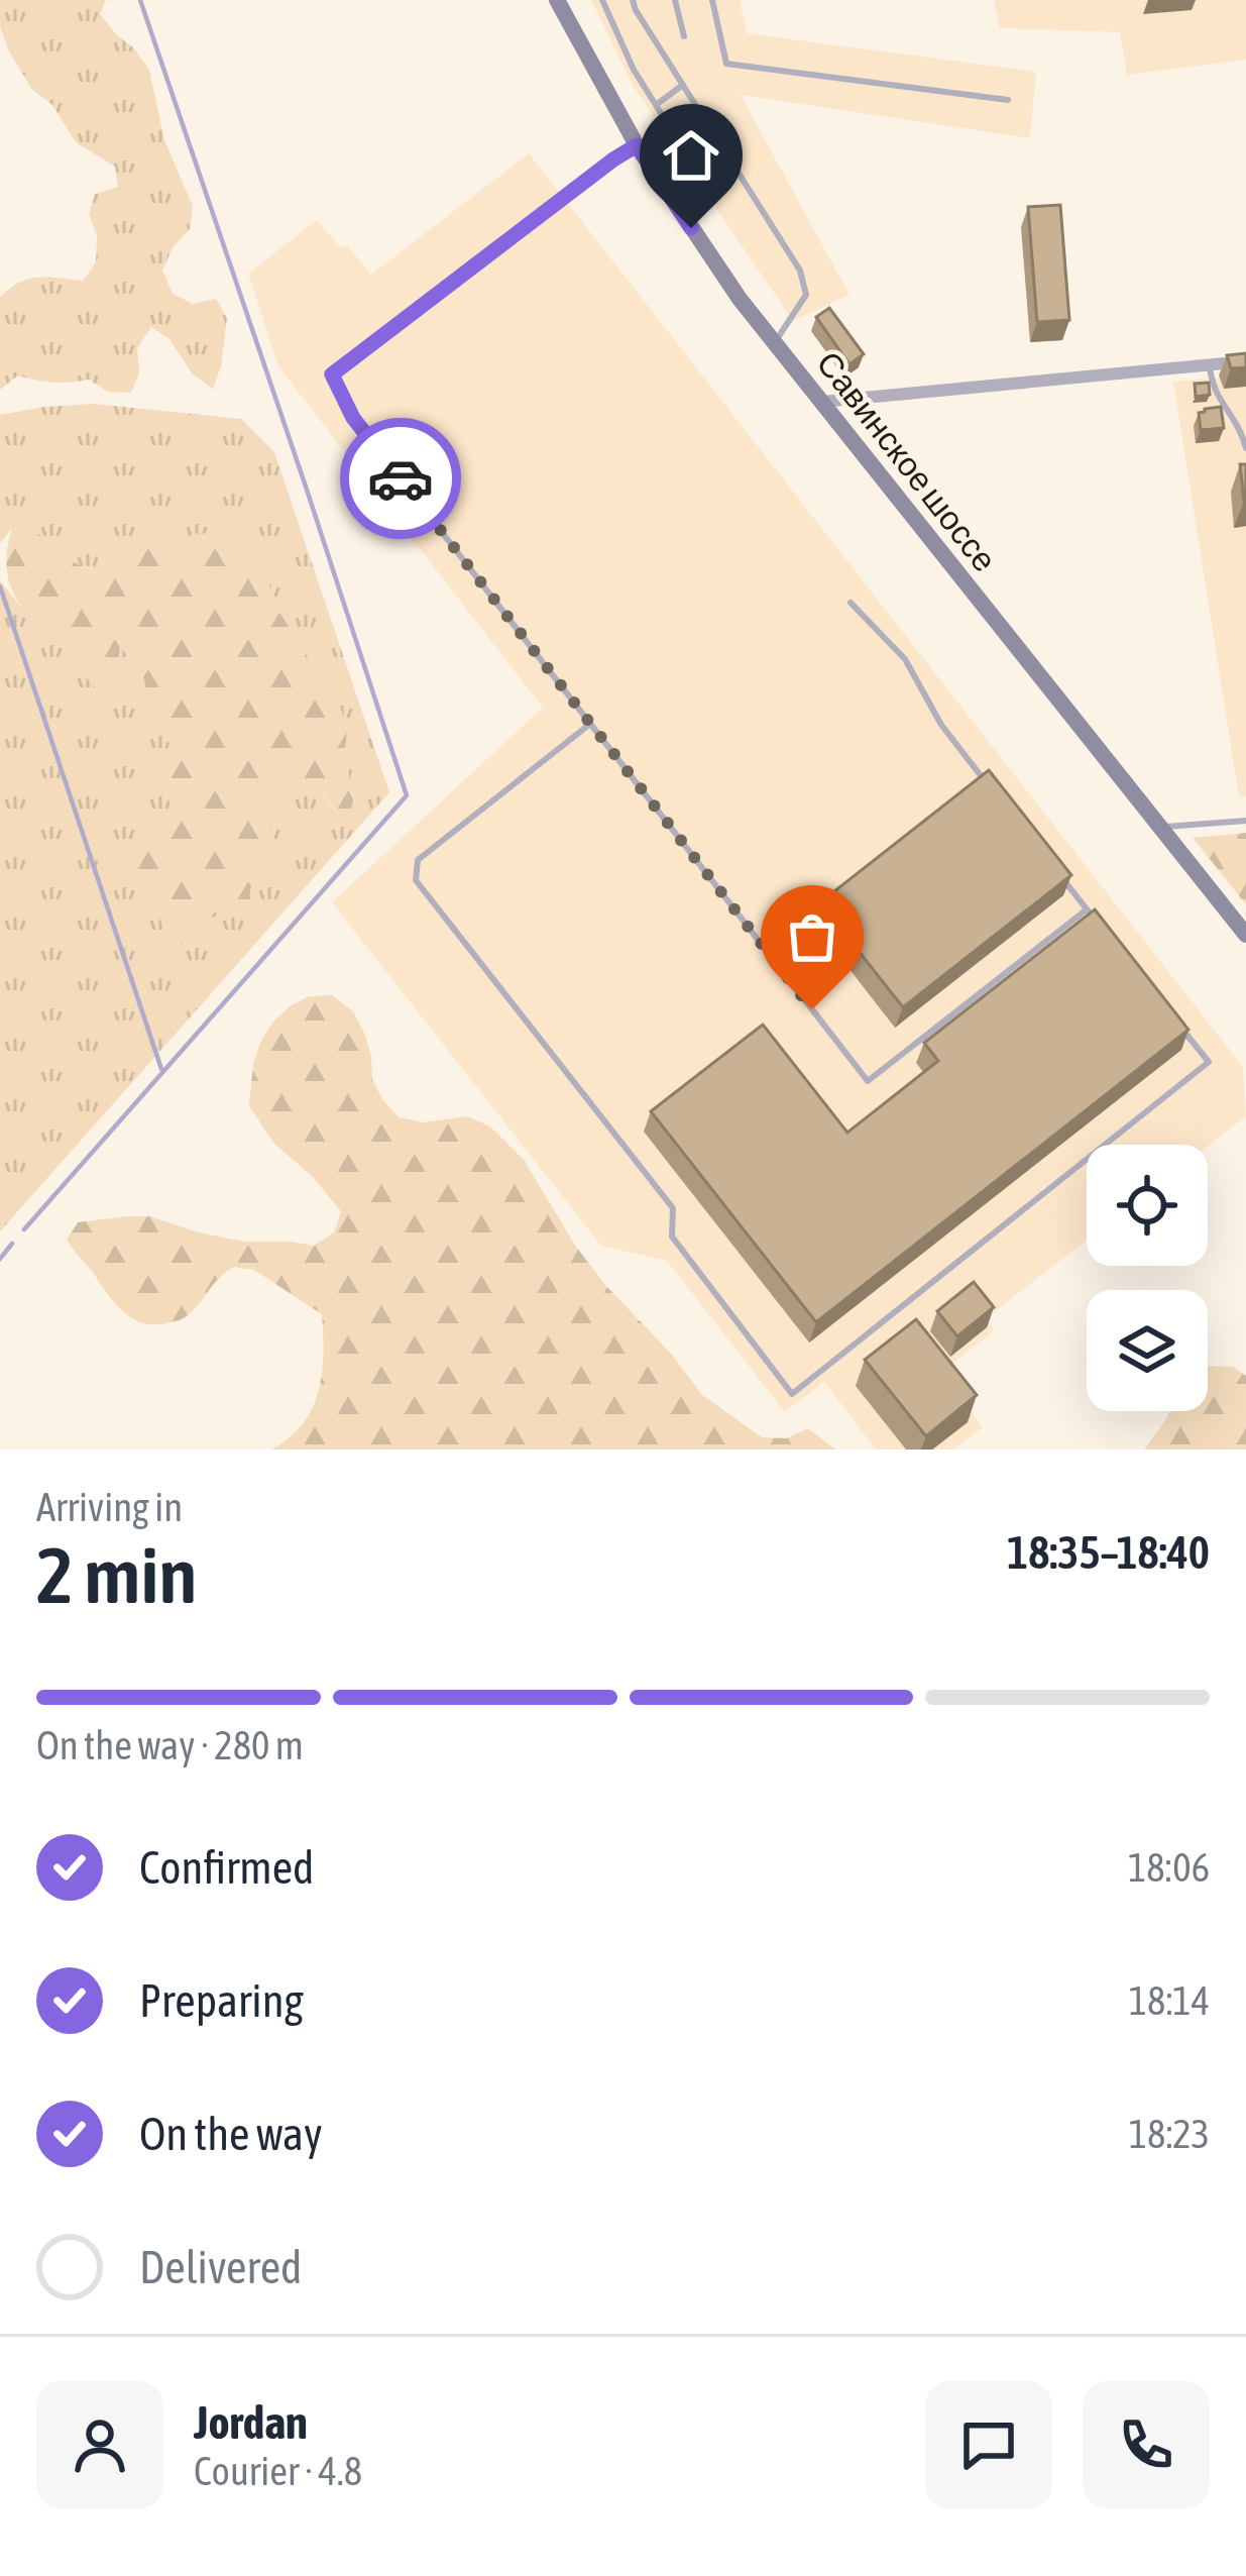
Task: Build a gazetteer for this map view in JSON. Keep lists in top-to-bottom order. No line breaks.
{"streets":{"street":["Савинское шоссе"]},"page":{"heading":["2 min","Arriving in","18:35–18:40"],"panel":["Jordan","Courier · 4.8"],"bar":"On the way · 280 m","list":[["Confirmed","18:06"],["Preparing","18:14"],["On the way","18:23"],"Delivered"]}}
